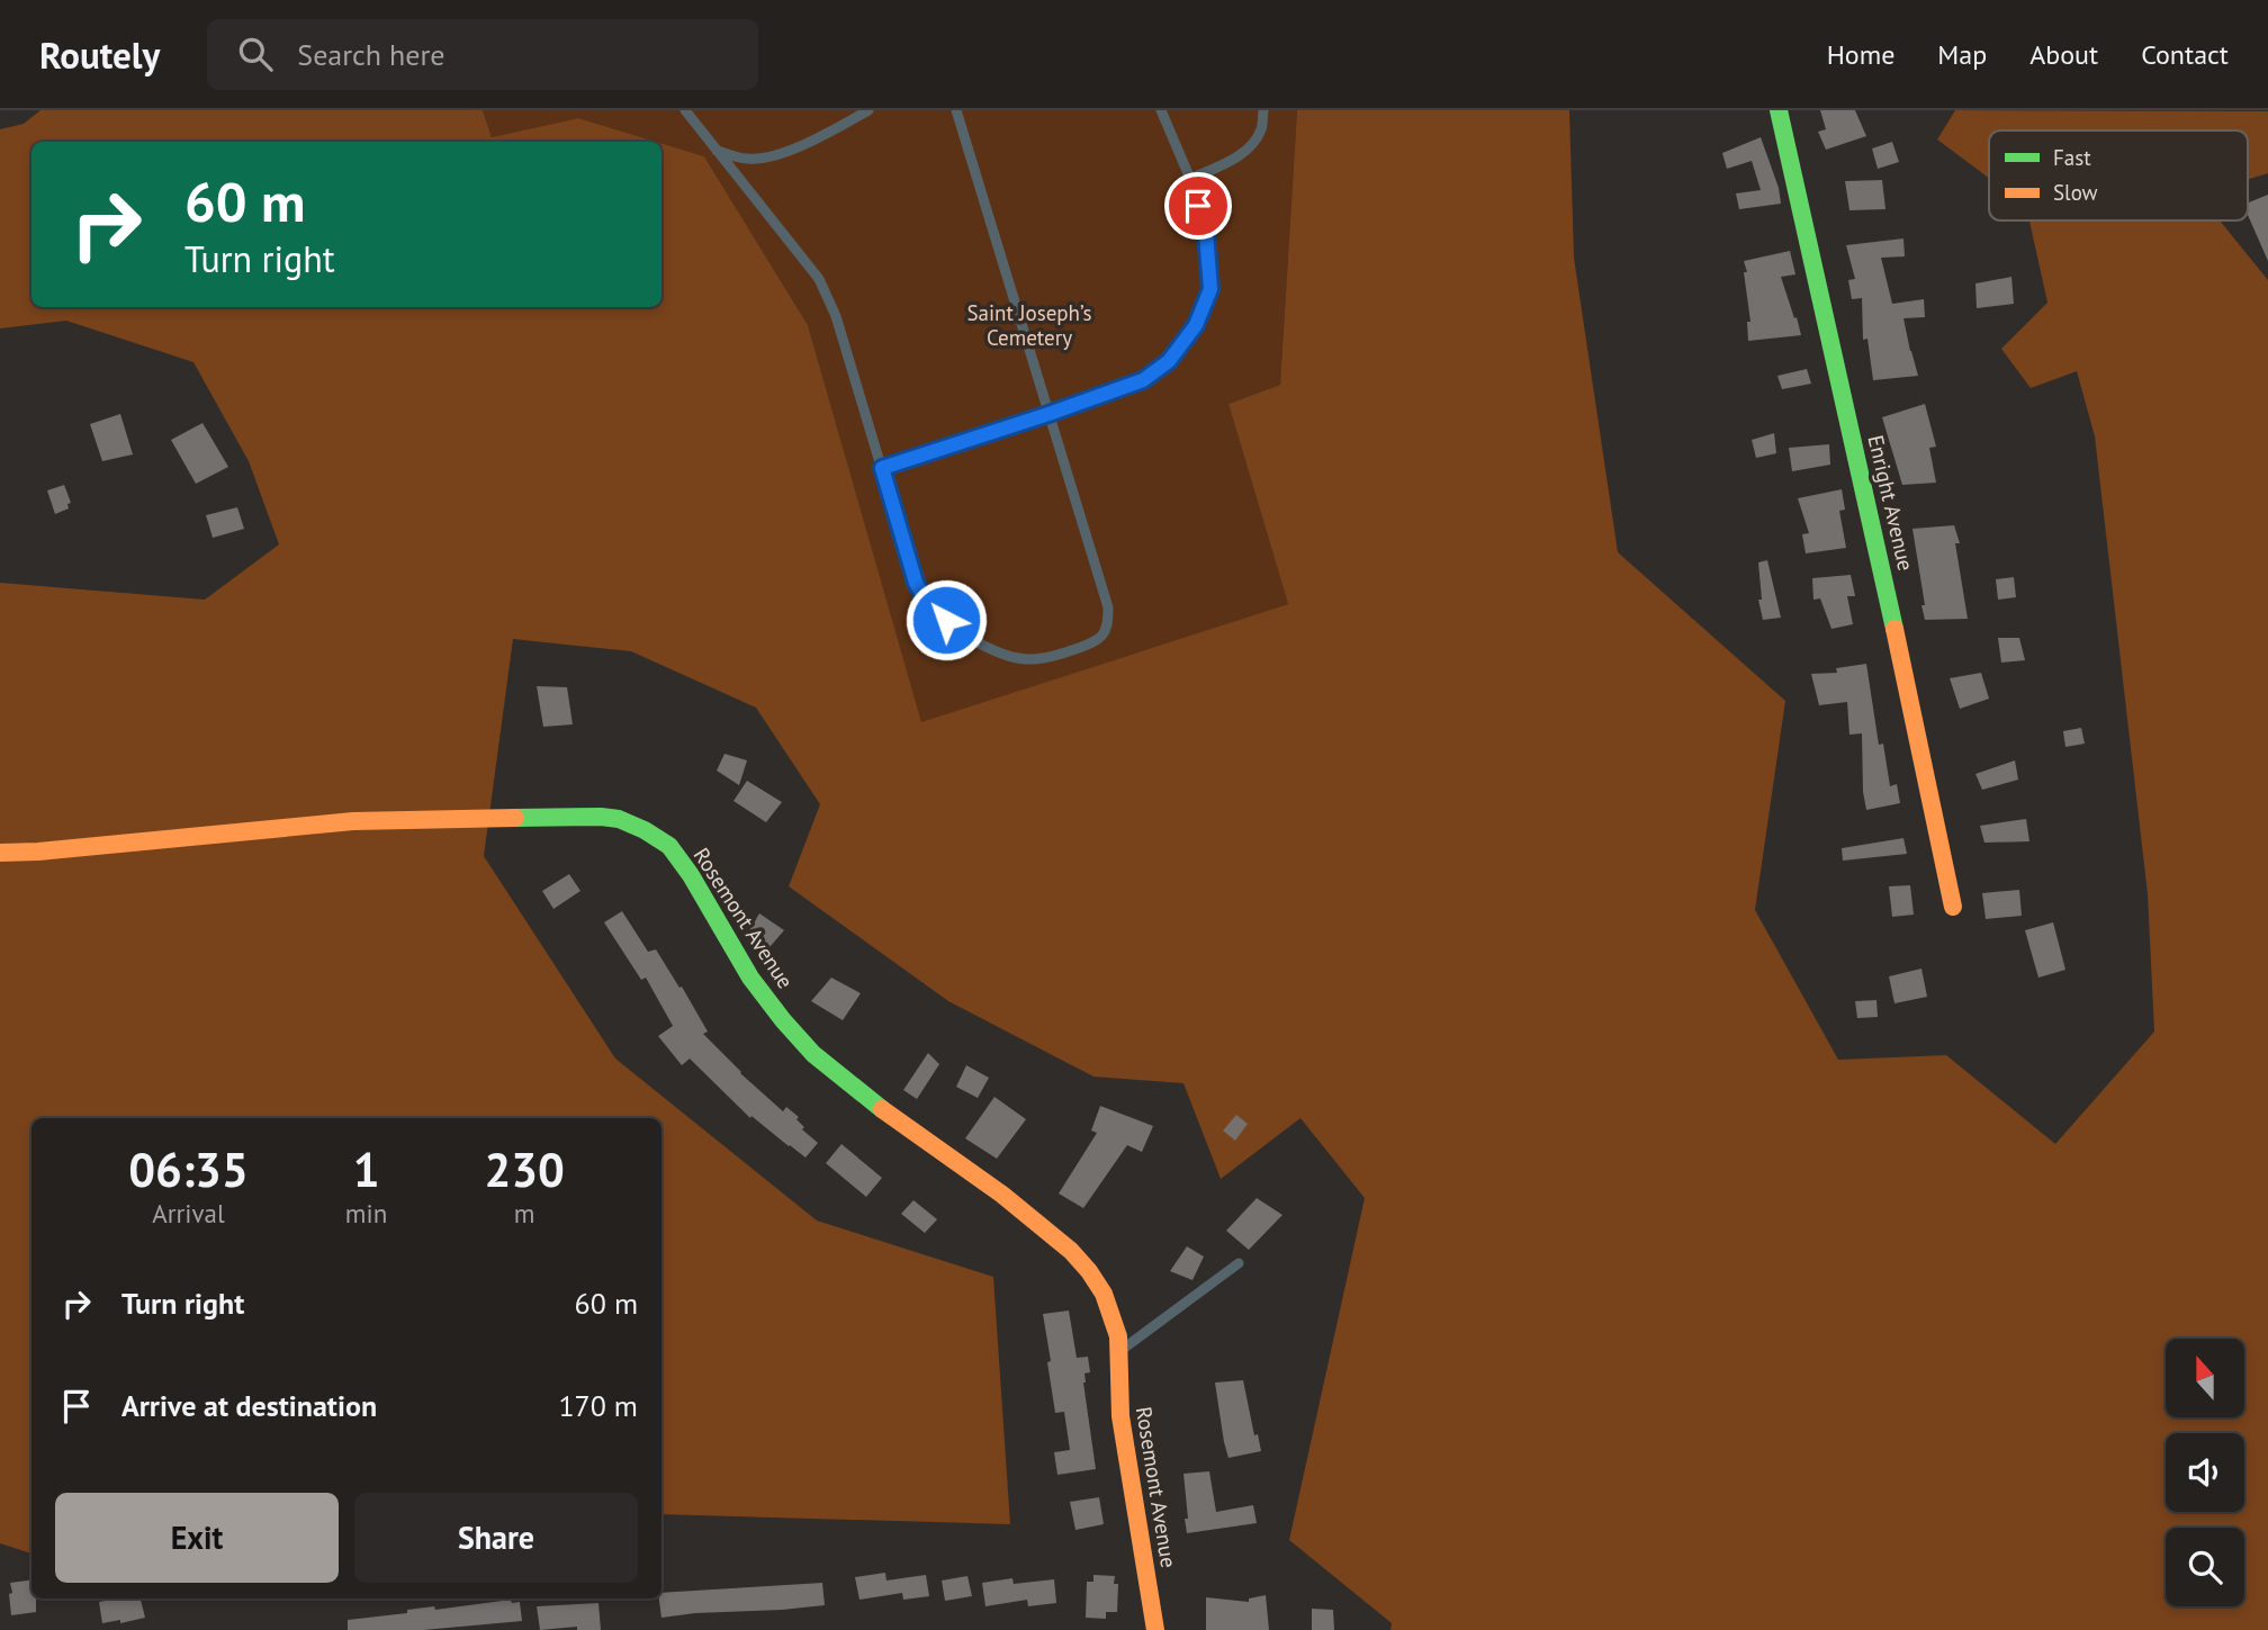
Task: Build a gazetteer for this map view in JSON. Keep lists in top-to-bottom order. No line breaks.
{"streets":{"street":["Enright Avenue","Rosemont Avenue"]},"parks":["Saint Joseph’s Cemetery"],"legend":["Fast","Slow"],"north":"top","page":{"header":"Routely","search":"Search here","nav":["Home","Map","About","Contact"],"turn":["60 m","Turn right"],"eta":["06:35","Arrival","1","min","230","m"],"list":[{"name":"Turn right","value":"60 m"},{"name":"Arrive at destination","value":"170 m"}],"buttons":["Exit","Share"]}}
